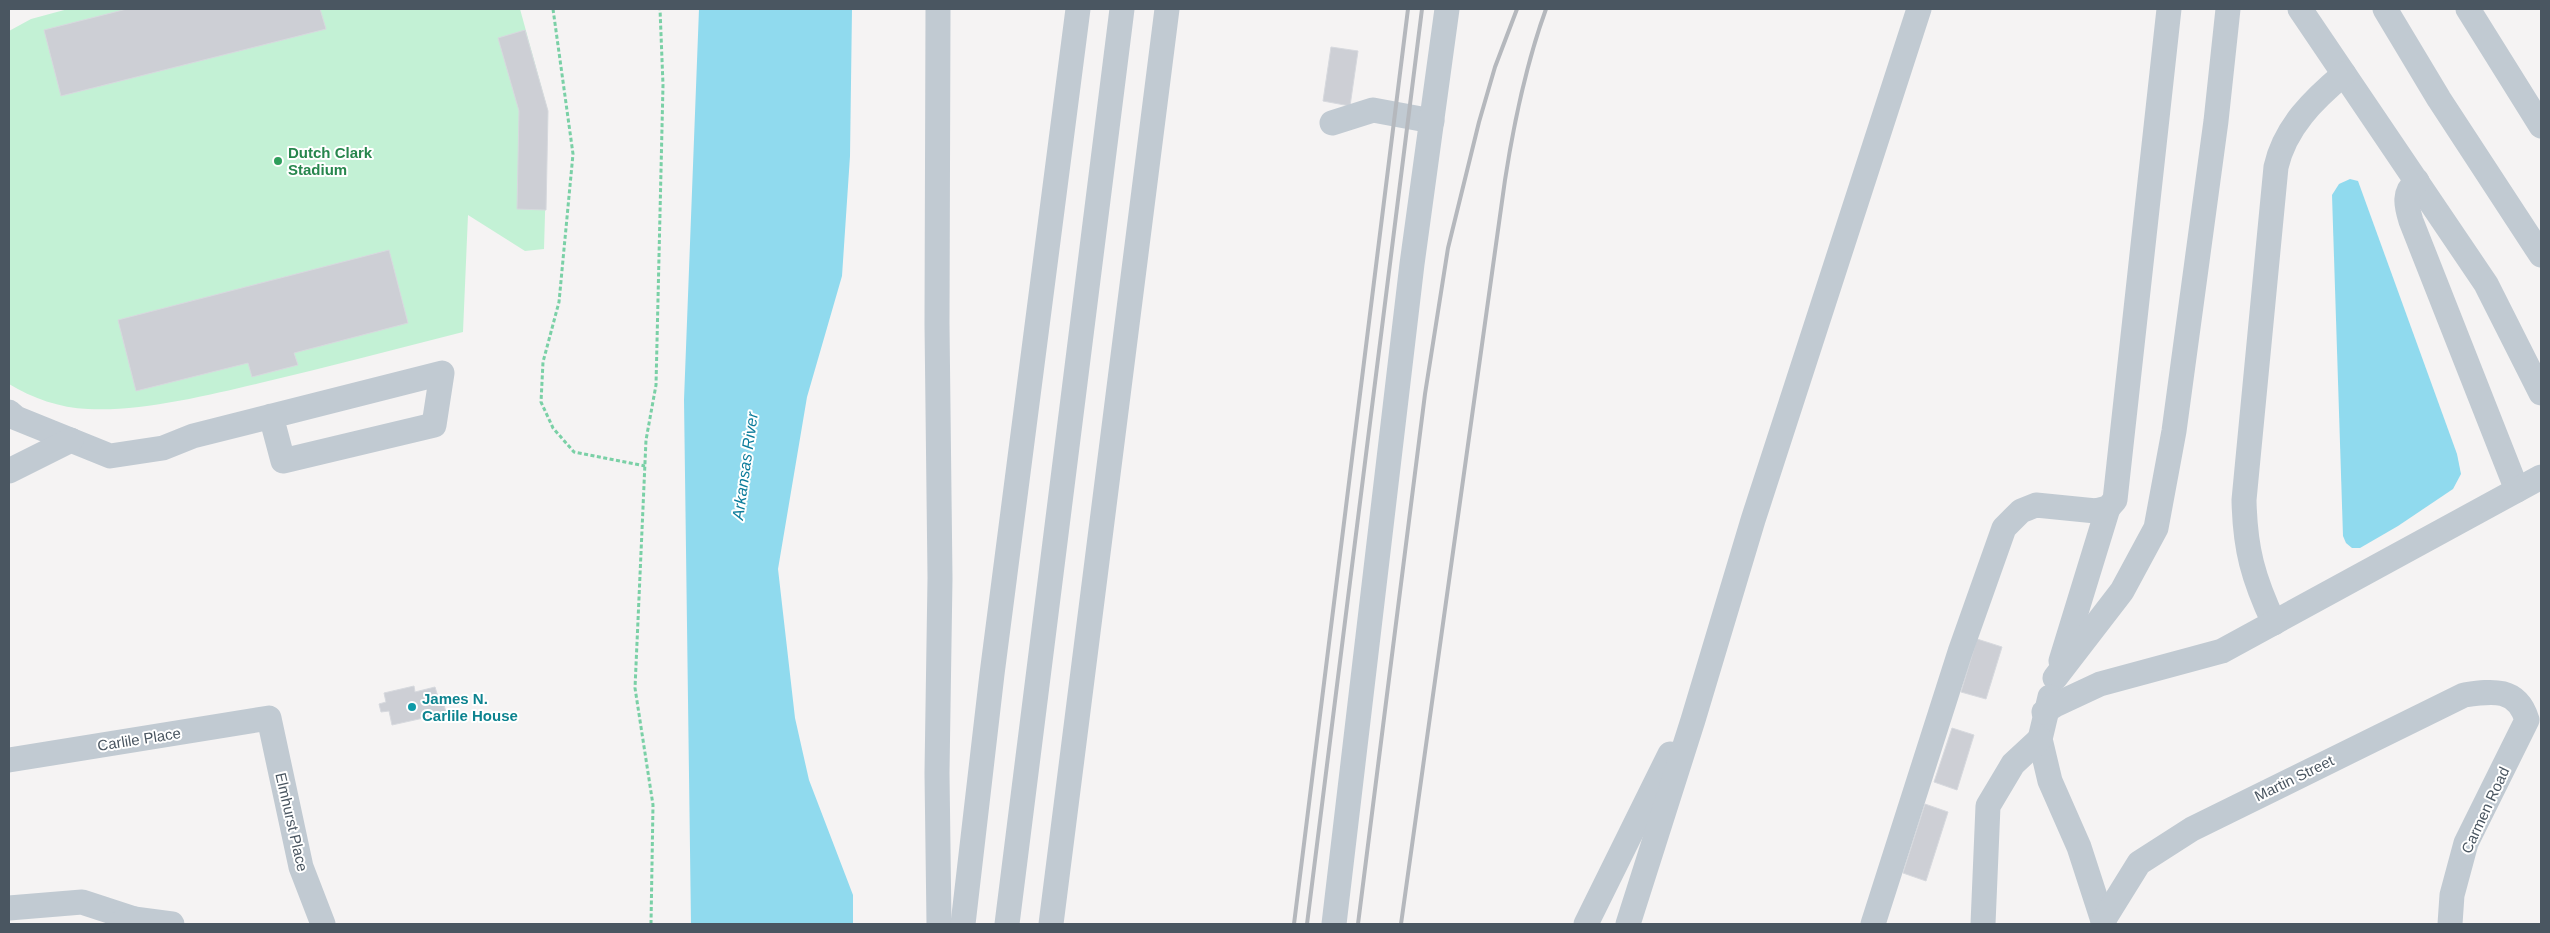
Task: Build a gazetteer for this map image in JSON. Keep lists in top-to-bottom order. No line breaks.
{"streets":{"street":["Carlile Place","Martin Street","Carmen Road","Elmhurst Place"]},"crossings":[["Carlile Place","Elmhurst Place"],["Martin Street","Carmen Road"]],"water":["Arkansas River"],"places":["Dutch Clark Stadium","James N. Carlile House"]}
